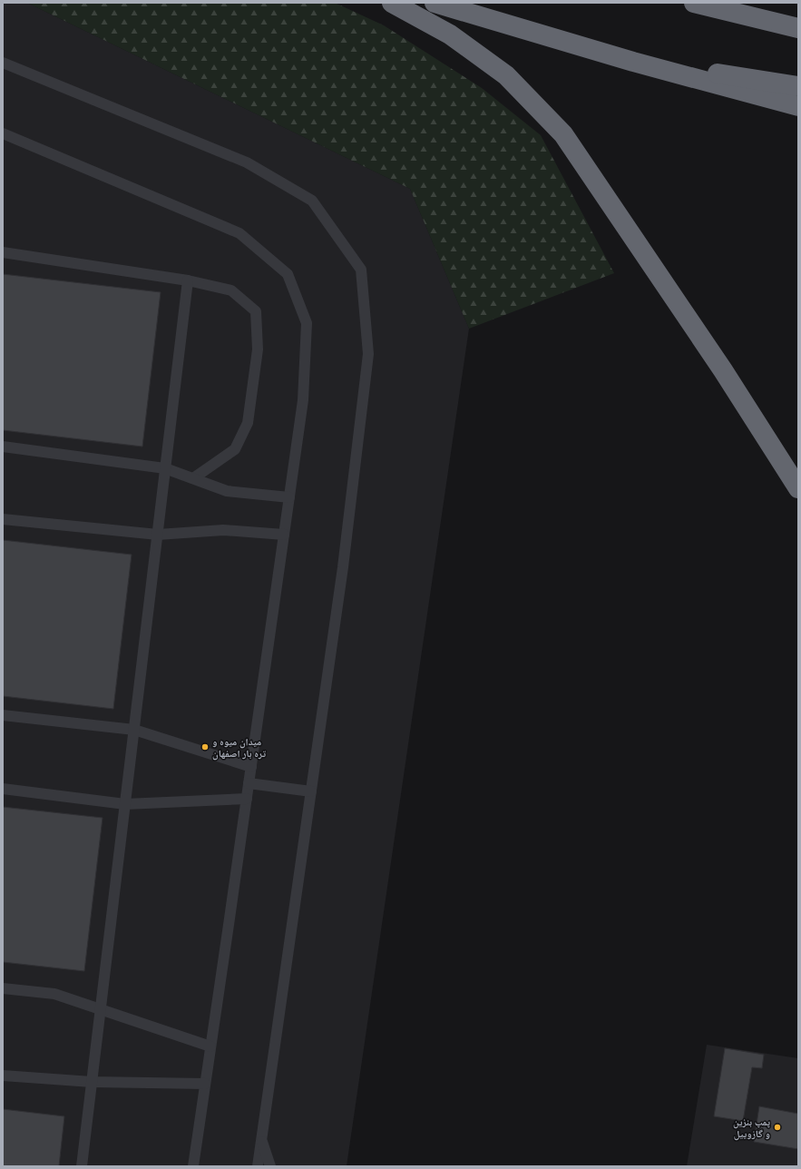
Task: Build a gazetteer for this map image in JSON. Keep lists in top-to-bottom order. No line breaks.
{"places":["میدان میوه و تره بار اصفهان","پمپ بنزین و گازوییل"]}
